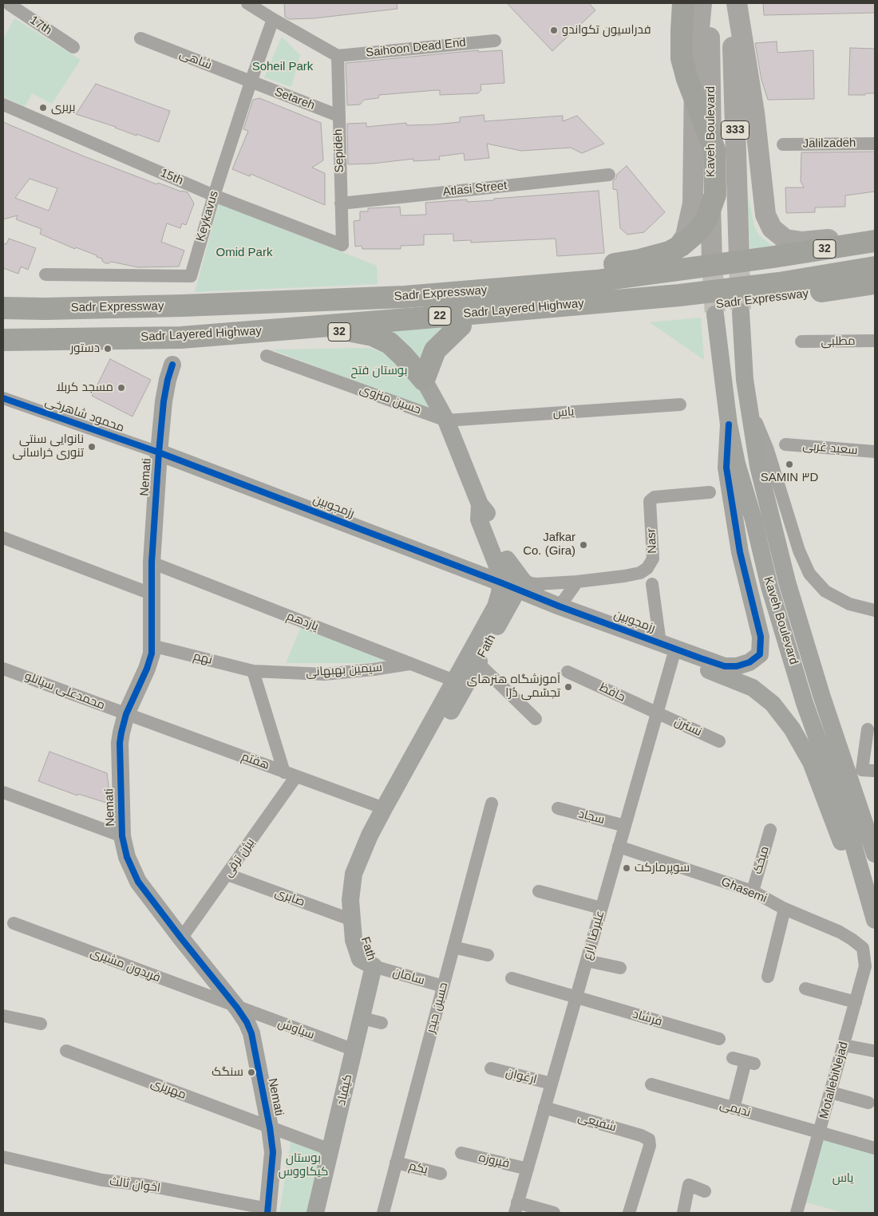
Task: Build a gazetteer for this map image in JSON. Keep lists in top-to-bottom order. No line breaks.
{"streets":{"highway":["32","Sadr Expressway","Sadr Layered Highway","22"],"main road":["333","Kaveh Boulevard"],"street":["17th","Saihoon Dead End","شاهی","Setareh","Jalilzadeh","Sepideh","15th","Atlasi Street","Keykavus","مطلبی","حسین منزوی","یاس","محمود شاهرخی","سعید غربی","Nemati","رزمجوبین","Nasr","یازدهم","Fath","نهم","سیمین بهبهانی","محمدعلی سپانلو","حافظ","نسترن","هفتم","سجاد","بیژن ترقی","میخک","Ghasemi","صابری","علیرضا زارع","فریدون مشیری","سامان","حسین حیدر","فرشاد","سیاوش","ارغوان","MotallebiNejad","مهریزی","کیقباد","ندیمی","شفیعی","فیروزه","یکم","اخوان ثالث"]},"crossings":[["Saihoon Dead End","Sepideh"],["شاهی","Setareh"],["شاهی","Keykavus"],["Setareh","Sepideh"],["Setareh","Keykavus"],["Kaveh Boulevard","رزمجوبین"],["Sepideh","15th"],["Sepideh","Atlasi Street"],["15th","Keykavus"],["Sadr Expressway","Sadr Layered Highway"],["حسین منزوی","یاس"],["محمود شاهرخی","Nemati"],["محمود شاهرخی","رزمجوبین"],["Nemati","رزمجوبین"],["Nemati","یازدهم"],["Nemati","نهم"],["Nemati","محمدعلی سپانلو"],["Nemati","هفتم"],["Nemati","بیژن ترقی"],["Nemati","فریدون مشیری"],["Nemati","سیاوش"],["Nemati","مهریزی"],["Nemati","اخوان ثالث"],["رزمجوبین","Nasr"],["رزمجوبین","Fath"],["رزمجوبین","علیرضا زارع"],["Nasr","Fath"],["یازدهم","Fath"],["یازدهم","سیمین بهبهانی"],["Fath","هفتم"],["Fath","صابری"],["Fath","سامان"],["Fath","کیقباد"],["نهم","سیمین بهبهانی"],["محمدعلی سپانلو","هفتم"],["حافظ","نسترن"],["حافظ","علیرضا زارع"],["نسترن","علیرضا زارع"],["هفتم","بیژن ترقی"],["سجاد","علیرضا زارع"],["بیژن ترقی","صابری"],["میخک","Ghasemi"],["Ghasemi","علیرضا زارع"],["Ghasemi","MotallebiNejad"],["علیرضا زارع","فرشاد"],["علیرضا زارع","ارغوان"],["علیرضا زارع","شفیعی"],["علیرضا زارع","فیروزه"],["فریدون مشیری","سیاوش"],["سامان","حسین حیدر"],["سامان","کیقباد"],["حسین حیدر","یکم"],["سیاوش","کیقباد"],["MotallebiNejad","ندیمی"],["مهریزی","کیقباد"]],"parks":["Soheil Park","Omid Park","بوستان فتح","بوستان کیکاووس","یاس"],"places":["فدراسیون تکواندو","بربری","دستور","مسجد کربلا","نانوایی سنتی تنوری خراسانی","SAMIN ۳D","Jafkar Co. (Gira)","آموزشگاه هنرهای تجسّمی دُرّا","سوپرمارکت","سنگک"]}
